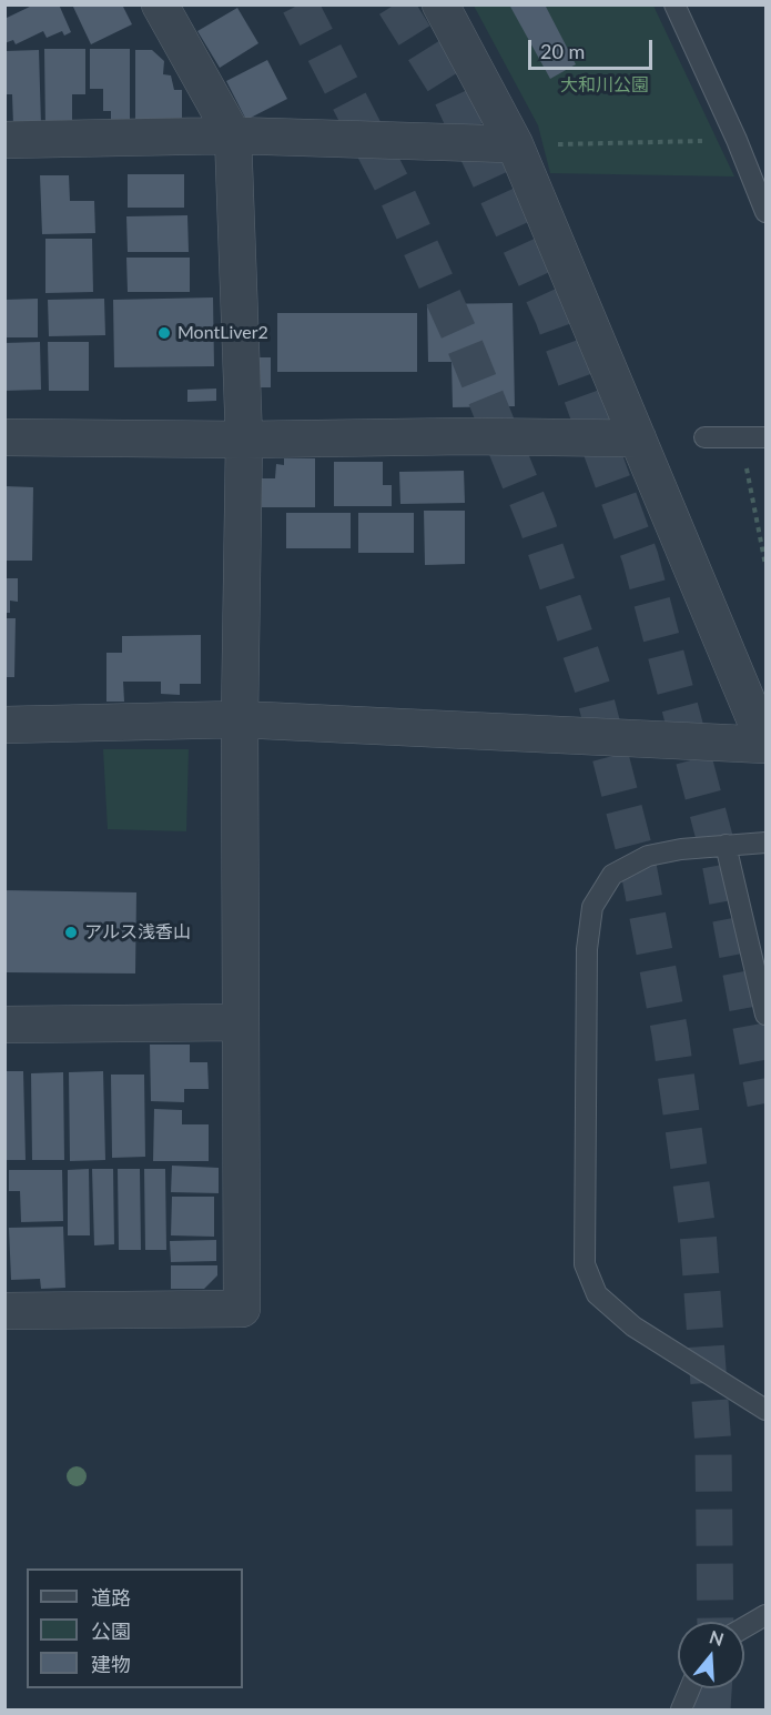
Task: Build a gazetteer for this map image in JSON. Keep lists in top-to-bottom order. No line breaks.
{"parks":["大和川公園"],"places":["MontLiver2","アルス浅香山"],"legend":["道路","公園","建物"],"scale_bar":"20 m","north":"top"}
